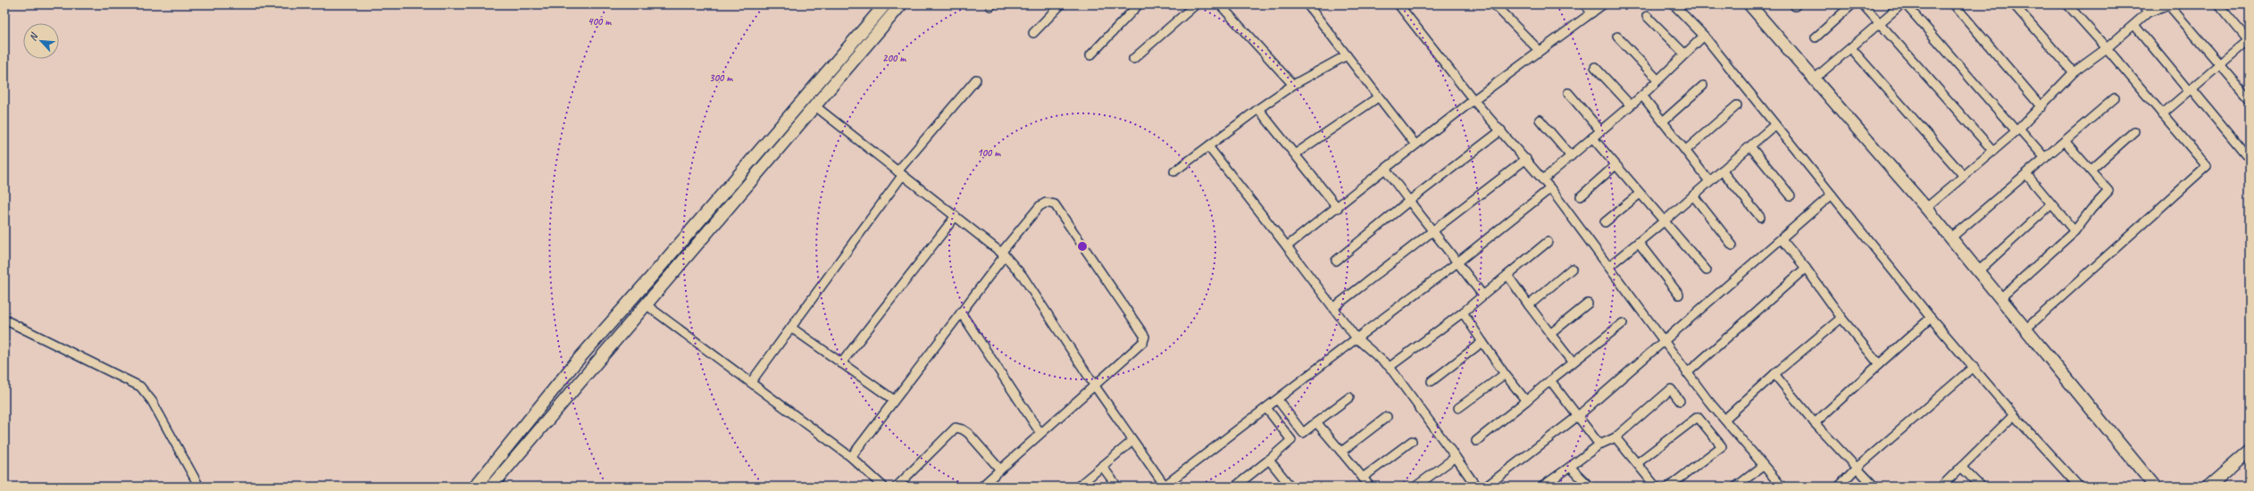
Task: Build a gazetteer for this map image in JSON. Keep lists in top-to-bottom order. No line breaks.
{"north":"top left","rings":["400 m","200 m","300 m","100 m"]}
